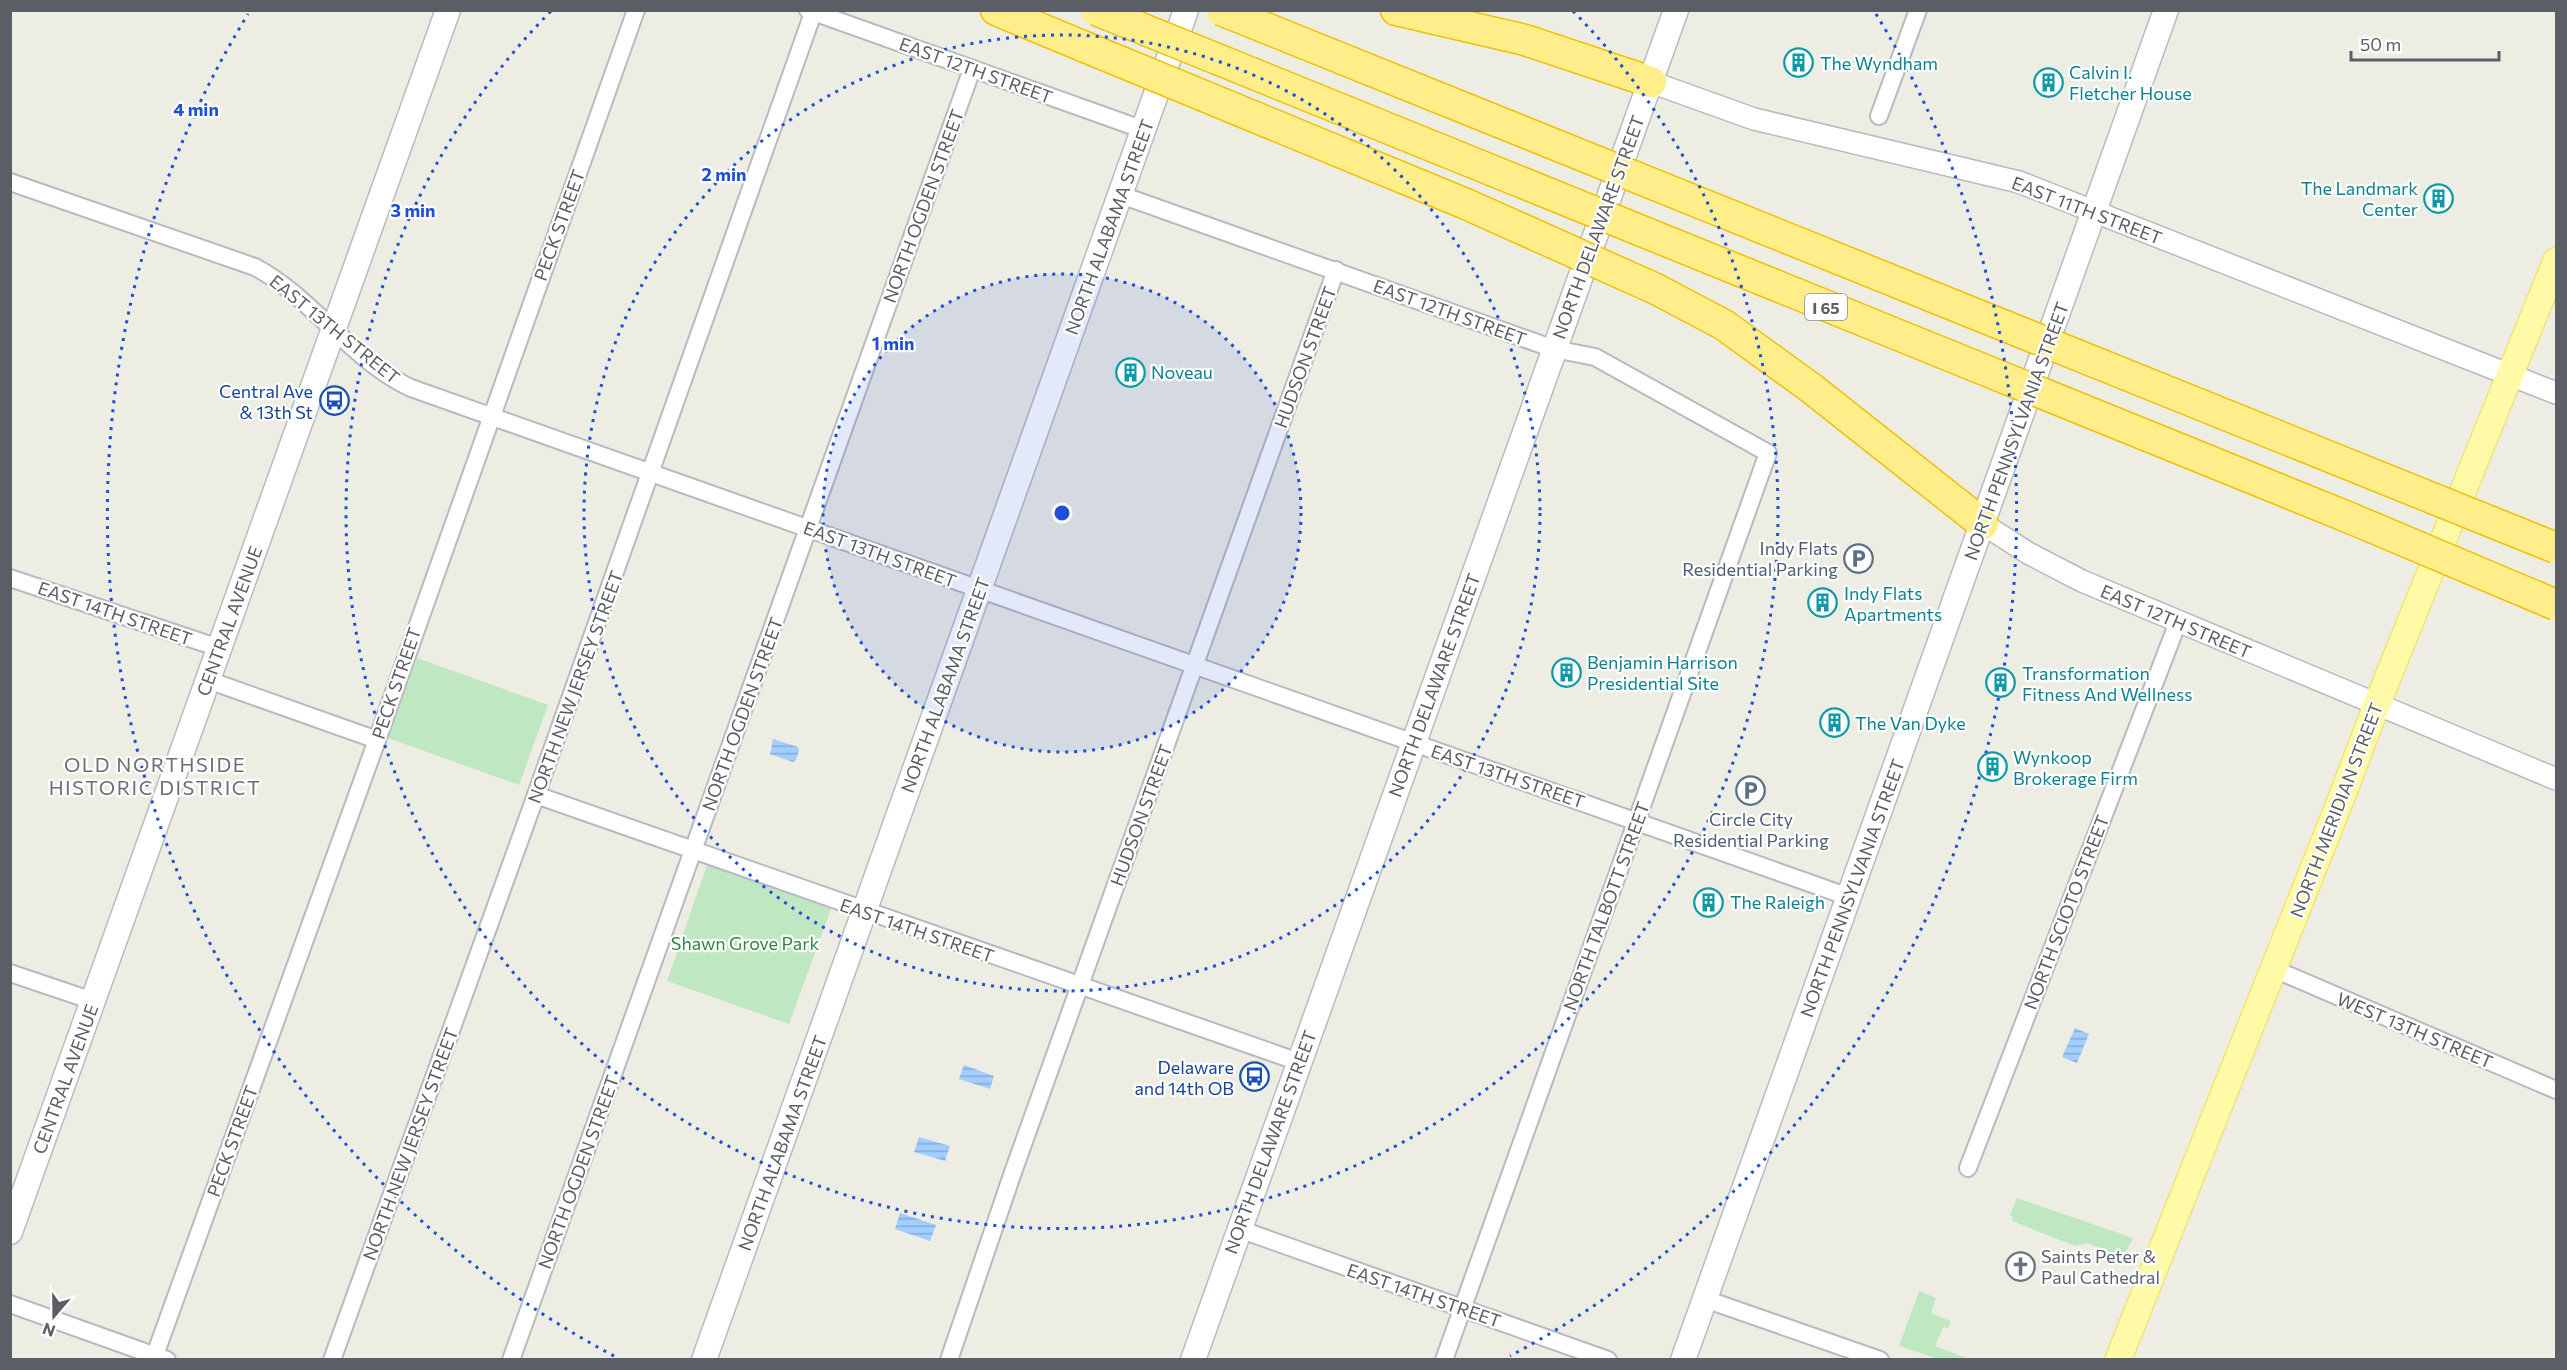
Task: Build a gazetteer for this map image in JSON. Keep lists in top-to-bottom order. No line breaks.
{"streets":{"highway":["I 65"],"main road":["NORTH ALABAMA STREET","NORTH DELAWARE STREET","NORTH PENNSYLVANIA STREET","CENTRAL AVENUE","NORTH MERIDIAN STREET"],"street":["EAST 12TH STREET","NORTH OGDEN STREET","EAST 11TH STREET","PECK STREET","EAST 13TH STREET","HUDSON STREET","EAST 14TH STREET","NORTH NEW JERSEY STREET","NORTH TALBOTT STREET","NORTH SCIOTO STREET","WEST 13TH STREET"]},"crossings":[["EAST 12TH STREET","NORTH OGDEN STREET"],["EAST 12TH STREET","NORTH ALABAMA STREET"],["EAST 12TH STREET","NORTH DELAWARE STREET"],["EAST 12TH STREET","HUDSON STREET"],["EAST 12TH STREET","NORTH PENNSYLVANIA STREET"],["EAST 12TH STREET","NORTH NEW JERSEY STREET"],["EAST 12TH STREET","NORTH MERIDIAN STREET"],["EAST 12TH STREET","NORTH TALBOTT STREET"],["EAST 12TH STREET","NORTH SCIOTO STREET"],["NORTH OGDEN STREET","EAST 13TH STREET"],["NORTH OGDEN STREET","EAST 14TH STREET"],["EAST 11TH STREET","NORTH DELAWARE STREET"],["EAST 11TH STREET","NORTH PENNSYLVANIA STREET"],["EAST 11TH STREET","NORTH MERIDIAN STREET"],["PECK STREET","EAST 13TH STREET"],["NORTH ALABAMA STREET","EAST 13TH STREET"],["NORTH ALABAMA STREET","EAST 14TH STREET"],["NORTH DELAWARE STREET","EAST 13TH STREET"],["NORTH DELAWARE STREET","EAST 14TH STREET"],["EAST 13TH STREET","HUDSON STREET"],["EAST 13TH STREET","NORTH PENNSYLVANIA STREET"],["EAST 13TH STREET","CENTRAL AVENUE"],["EAST 13TH STREET","NORTH NEW JERSEY STREET"],["EAST 13TH STREET","NORTH TALBOTT STREET"],["HUDSON STREET","EAST 14TH STREET"],["EAST 14TH STREET","CENTRAL AVENUE"],["EAST 14TH STREET","NORTH NEW JERSEY STREET"],["EAST 14TH STREET","NORTH TALBOTT STREET"],["NORTH MERIDIAN STREET","WEST 13TH STREET"]],"districts":["OLD NORTHSIDE HISTORIC DISTRICT"],"parks":["Shawn Grove Park"],"places":{"building":["The Wyndham","Calvin I. Fletcher House","The Landmark Center","Noveau","Indy Flats Apartments","Benjamin Harrison Presidential Site","Transformation Fitness And Wellness","The Van Dyke","Wynkoop Brokerage Firm","The Raleigh"],"bus stop":["Central Ave & 13th St","Delaware and 14th OB"],"parking":["Indy Flats Residential Parking","Circle City Residential Parking"],"church":["Saints Peter & Paul Cathedral"]},"scale_bar":"50 m","north":"bottom","rings":["4 min","2 min","3 min","1 min"]}
